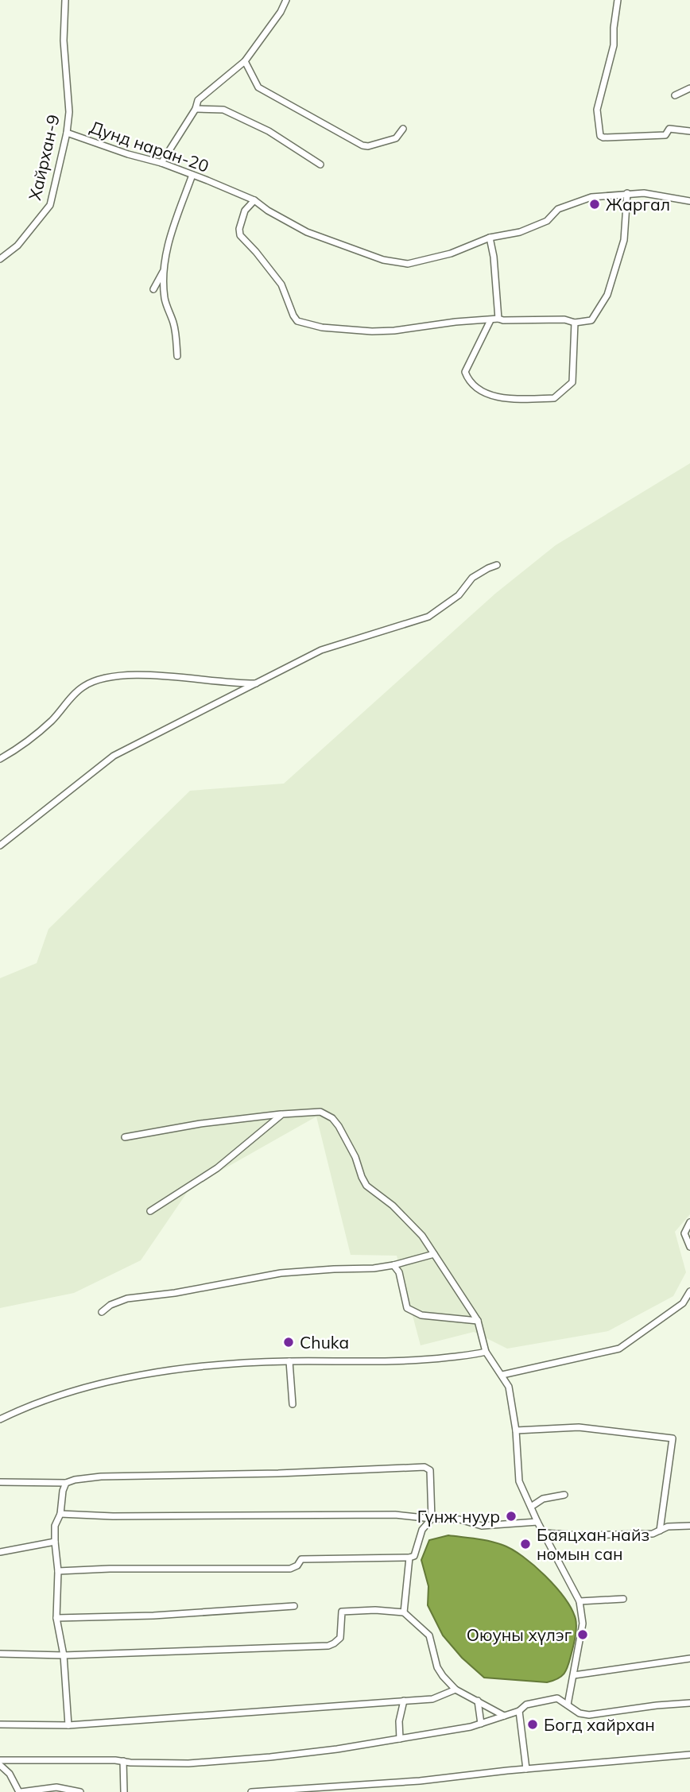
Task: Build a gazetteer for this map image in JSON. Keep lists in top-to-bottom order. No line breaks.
{"streets":{"street":["Дунд наран-20","Хайрхан-9"]},"crossings":[["Дунд наран-20","Хайрхан-9"]],"places":["Жаргал","Chuka","Гүнж нуур","Баяцхан найз номын сан","Оюуны хүлэг","Богд хайрхан"]}
